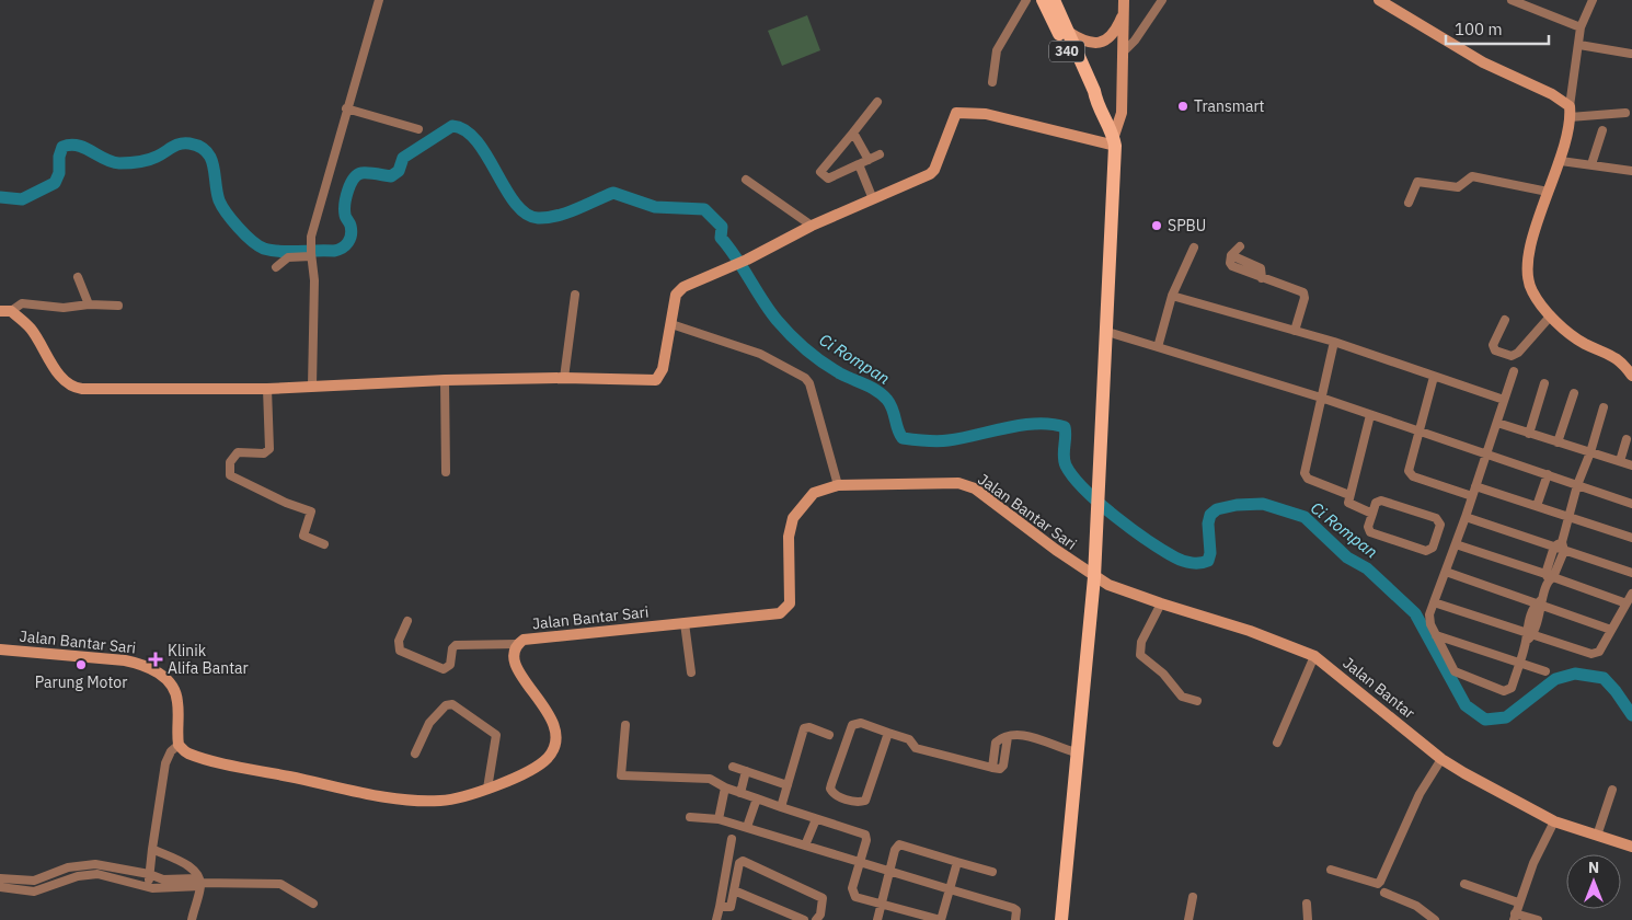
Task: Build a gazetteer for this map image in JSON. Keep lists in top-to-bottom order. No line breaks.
{"streets":{"main road":["340"],"street":["Jalan Bantar Sari","Jalan Bantar"]},"crossings":[["Jalan Bantar Sari","Jalan Bantar"]],"water":["Ci Rompan"],"places":{"other":["Transmart","SPBU","Parung Motor"],"health":["Klinik Alifa Bantar"]},"scale_bar":"100 m","north":"top"}
